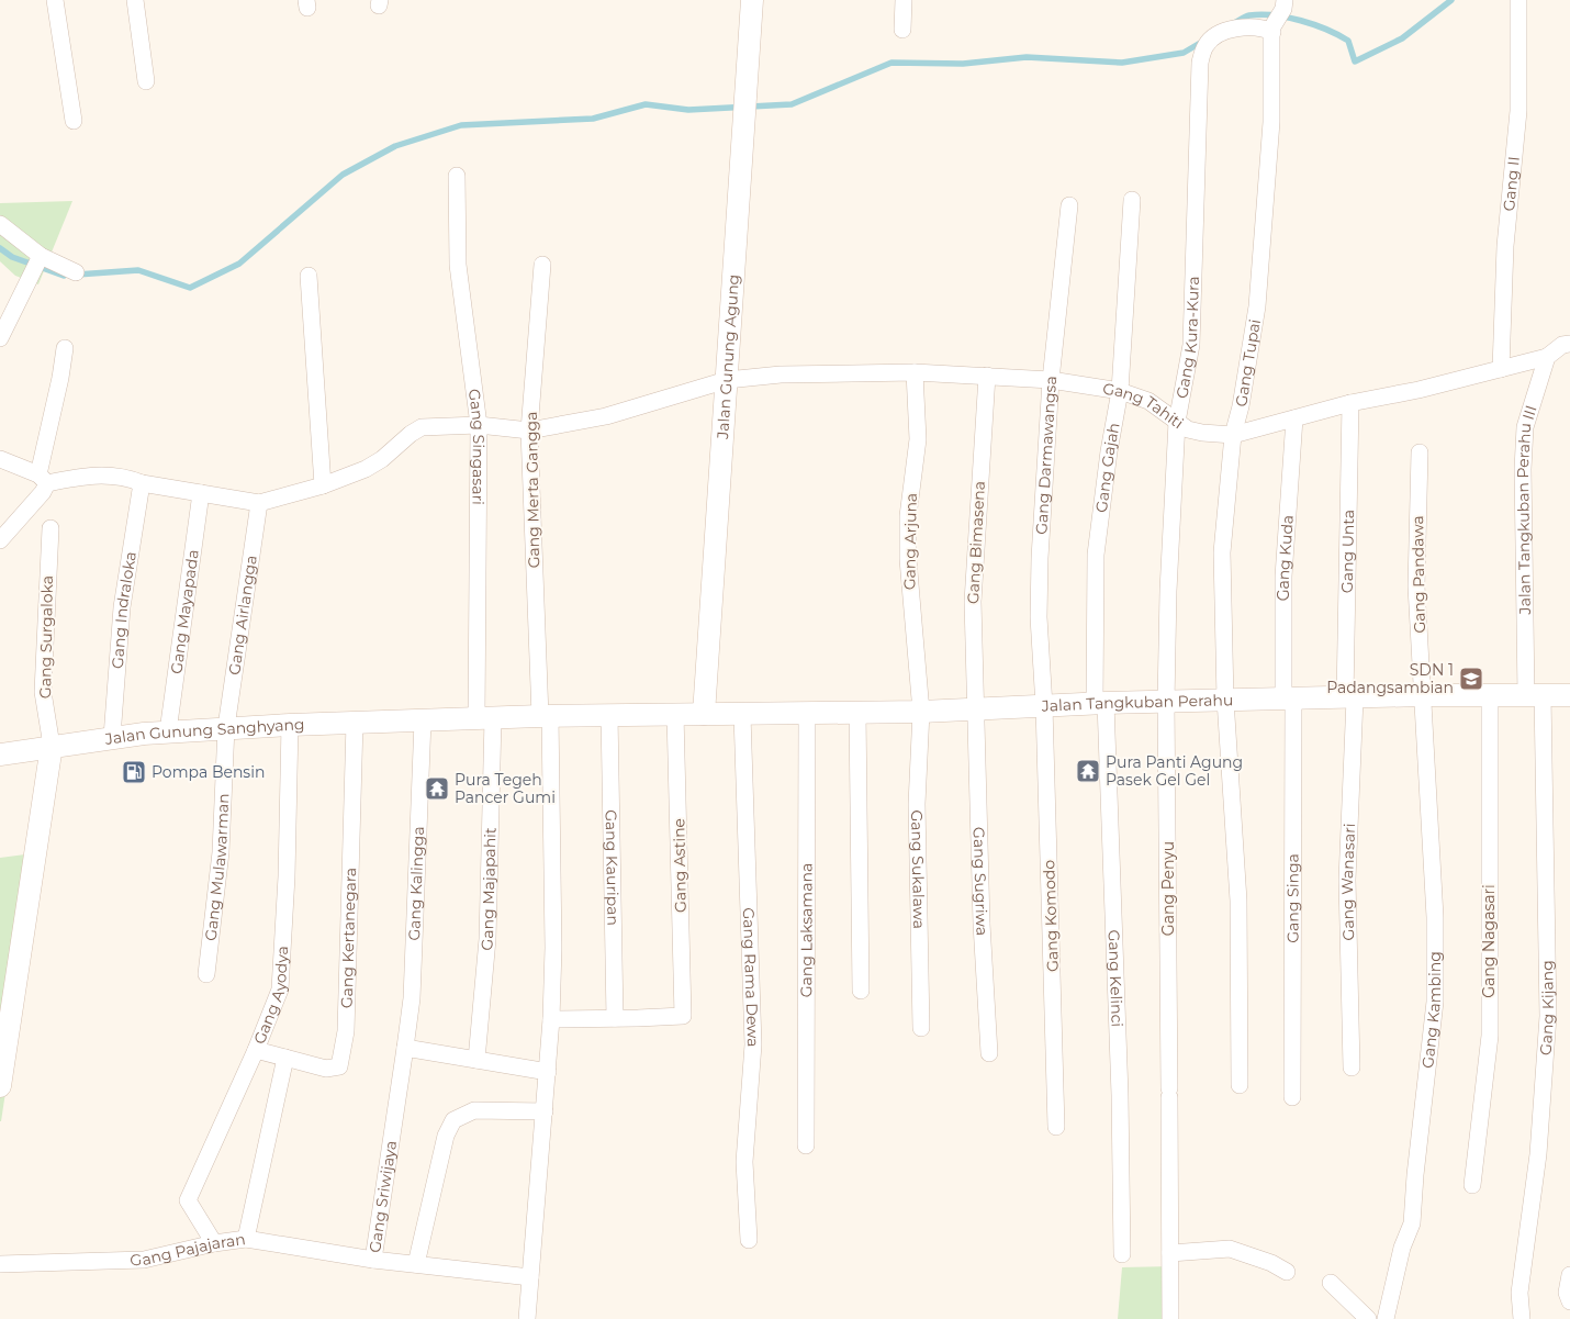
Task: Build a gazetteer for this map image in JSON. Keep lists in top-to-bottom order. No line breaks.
{"streets":{"main road":["Jalan Gunung Agung","Jalan Tangkuban Perahu","Jalan Gunung Sanghyang"],"street":["Gang II","Gang Kura-Kura","Gang Tupai","Gang Tahiti","Gang Singasari","Gang Darmawangsa","Gang Gajah","Gang Merta Gangga","Jalan Tangkuban Perahu III","Gang Arjuna","Gang Bimasena","Gang Unta","Gang Kuda","Gang Pandawa","Gang Indraloka","Gang Mayapada","Gang Airlangga","Gang Surgaloka","Gang Astine","Gang Kauripan","Gang Mulawarman","Gang Sukalawa","Gang Sugriwa","Gang Wanasari","Gang Kalingga","Gang Penyu","Gang Majapahit","Gang Singa","Gang Komodo","Gang Laksamana","Gang Kertanegara","Gang Nagasari","Gang Rama Dewa","Gang Kelinci","Gang Ayodya","Gang Kijang","Gang Kambing","Gang Sriwijaya","Gang Pajajaran"]},"crossings":[["Gang II","Gang Tahiti"],["Gang Kura-Kura","Gang Tupai"],["Gang Kura-Kura","Gang Tahiti"],["Gang Kura-Kura","Jalan Tangkuban Perahu"],["Gang Kura-Kura","Gang Penyu"],["Jalan Gunung Agung","Gang Tahiti"],["Jalan Gunung Agung","Jalan Tangkuban Perahu"],["Jalan Gunung Agung","Jalan Gunung Sanghyang"],["Gang Tupai","Gang Tahiti"],["Gang Tupai","Jalan Tangkuban Perahu"],["Gang Tahiti","Gang Singasari"],["Gang Tahiti","Gang Darmawangsa"],["Gang Tahiti","Gang Gajah"],["Gang Tahiti","Gang Merta Gangga"],["Gang Tahiti","Jalan Tangkuban Perahu III"],["Gang Tahiti","Gang Arjuna"],["Gang Tahiti","Gang Bimasena"],["Gang Tahiti","Gang Unta"],["Gang Tahiti","Gang Kuda"],["Gang Tahiti","Gang Airlangga"],["Gang Singasari","Jalan Gunung Sanghyang"],["Gang Singasari","Gang Majapahit"],["Gang Darmawangsa","Jalan Tangkuban Perahu"],["Gang Darmawangsa","Gang Komodo"],["Gang Gajah","Jalan Tangkuban Perahu"],["Gang Gajah","Gang Kelinci"],["Gang Merta Gangga","Jalan Gunung Sanghyang"],["Jalan Tangkuban Perahu III","Jalan Tangkuban Perahu"],["Jalan Tangkuban Perahu III","Gang Kijang"],["Gang Arjuna","Jalan Tangkuban Perahu"],["Gang Arjuna","Gang Sukalawa"],["Gang Bimasena","Jalan Tangkuban Perahu"],["Gang Bimasena","Gang Sugriwa"],["Gang Unta","Jalan Tangkuban Perahu"],["Gang Unta","Gang Wanasari"],["Gang Kuda","Jalan Tangkuban Perahu"],["Gang Kuda","Gang Singa"],["Gang Pandawa","Jalan Tangkuban Perahu"],["Gang Pandawa","Gang Kambing"],["Gang Indraloka","Jalan Gunung Sanghyang"],["Gang Mayapada","Jalan Gunung Sanghyang"],["Gang Airlangga","Jalan Gunung Sanghyang"],["Gang Airlangga","Gang Mulawarman"],["Gang Surgaloka","Jalan Gunung Sanghyang"],["Jalan Tangkuban Perahu","Jalan Gunung Sanghyang"],["Jalan Tangkuban Perahu","Gang Sukalawa"],["Jalan Tangkuban Perahu","Gang Sugriwa"],["Jalan Tangkuban Perahu","Gang Wanasari"],["Jalan Tangkuban Perahu","Gang Penyu"],["Jalan Tangkuban Perahu","Gang Singa"],["Jalan Tangkuban Perahu","Gang Komodo"],["Jalan Tangkuban Perahu","Gang Laksamana"],["Jalan Tangkuban Perahu","Gang Nagasari"],["Jalan Tangkuban Perahu","Gang Rama Dewa"],["Jalan Tangkuban Perahu","Gang Kelinci"],["Jalan Tangkuban Perahu","Gang Kijang"],["Jalan Tangkuban Perahu","Gang Kambing"],["Jalan Gunung Sanghyang","Gang Astine"],["Jalan Gunung Sanghyang","Gang Kauripan"],["Jalan Gunung Sanghyang","Gang Mulawarman"],["Jalan Gunung Sanghyang","Gang Kalingga"],["Jalan Gunung Sanghyang","Gang Majapahit"],["Jalan Gunung Sanghyang","Gang Kertanegara"],["Jalan Gunung Sanghyang","Gang Ayodya"],["Gang Astine","Gang Kauripan"],["Gang Kalingga","Gang Sriwijaya"],["Gang Kertanegara","Gang Ayodya"],["Gang Ayodya","Gang Pajajaran"],["Gang Sriwijaya","Gang Pajajaran"]],"places":{"school or university":["SDN 1 Padangsambian"],"temple":["Pura Panti Agung Pasek Gel Gel","Pura Tegeh Pancer Gumi"],"fuel station":["Pompa Bensin"]}}
